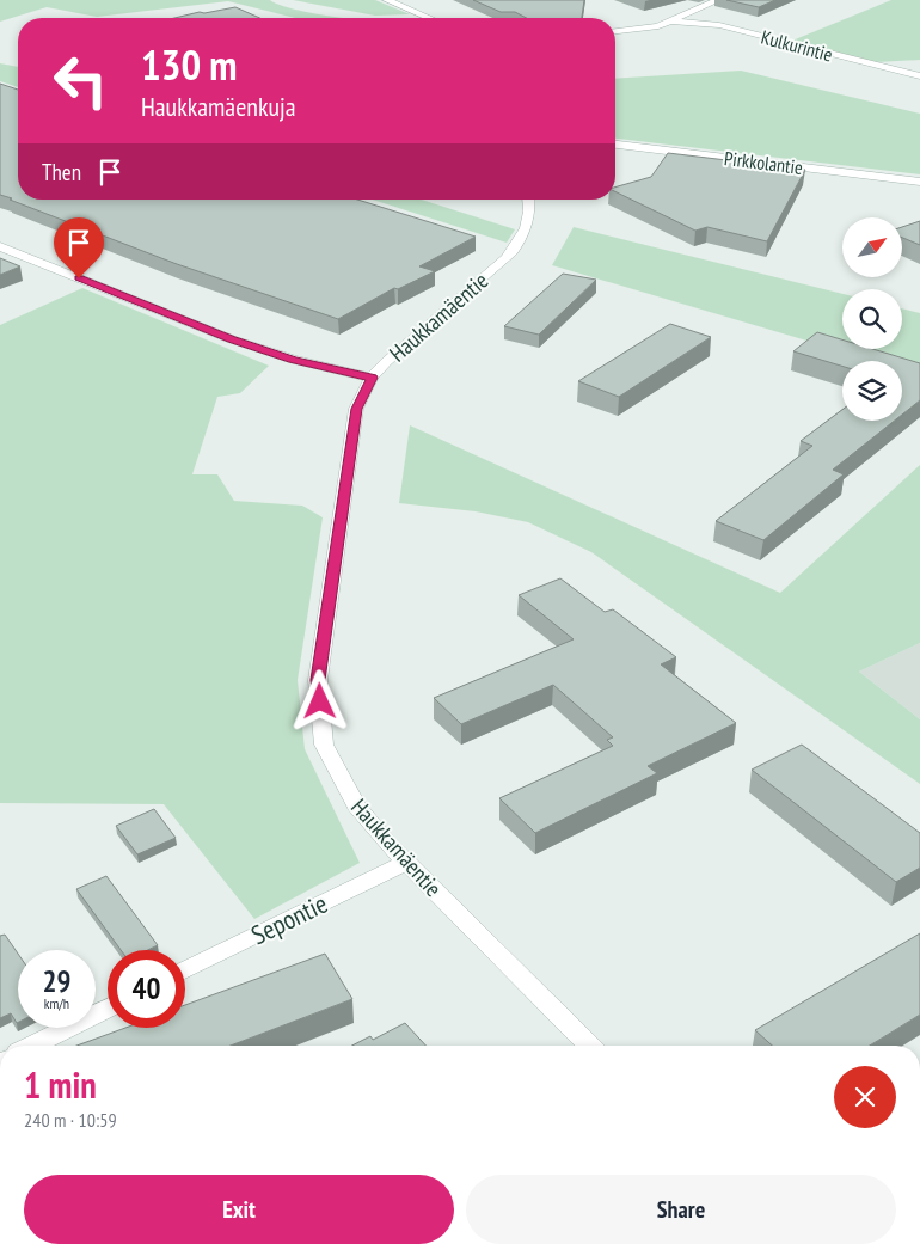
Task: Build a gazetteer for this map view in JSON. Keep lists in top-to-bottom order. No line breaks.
{"streets":{"street":["Kulkurintie","Pirkkolantie","Haukkamäentie","Sepontie"]},"crossings":[["Haukkamäentie","Sepontie"]],"north":"top right","page":{"turn":["130 m","Haukkamäenkuja"],"then":"Then","speed":"29 km/h","limit":"40","heading":["1 min","240 m · 10:59"],"buttons":["Exit","Share"]}}
